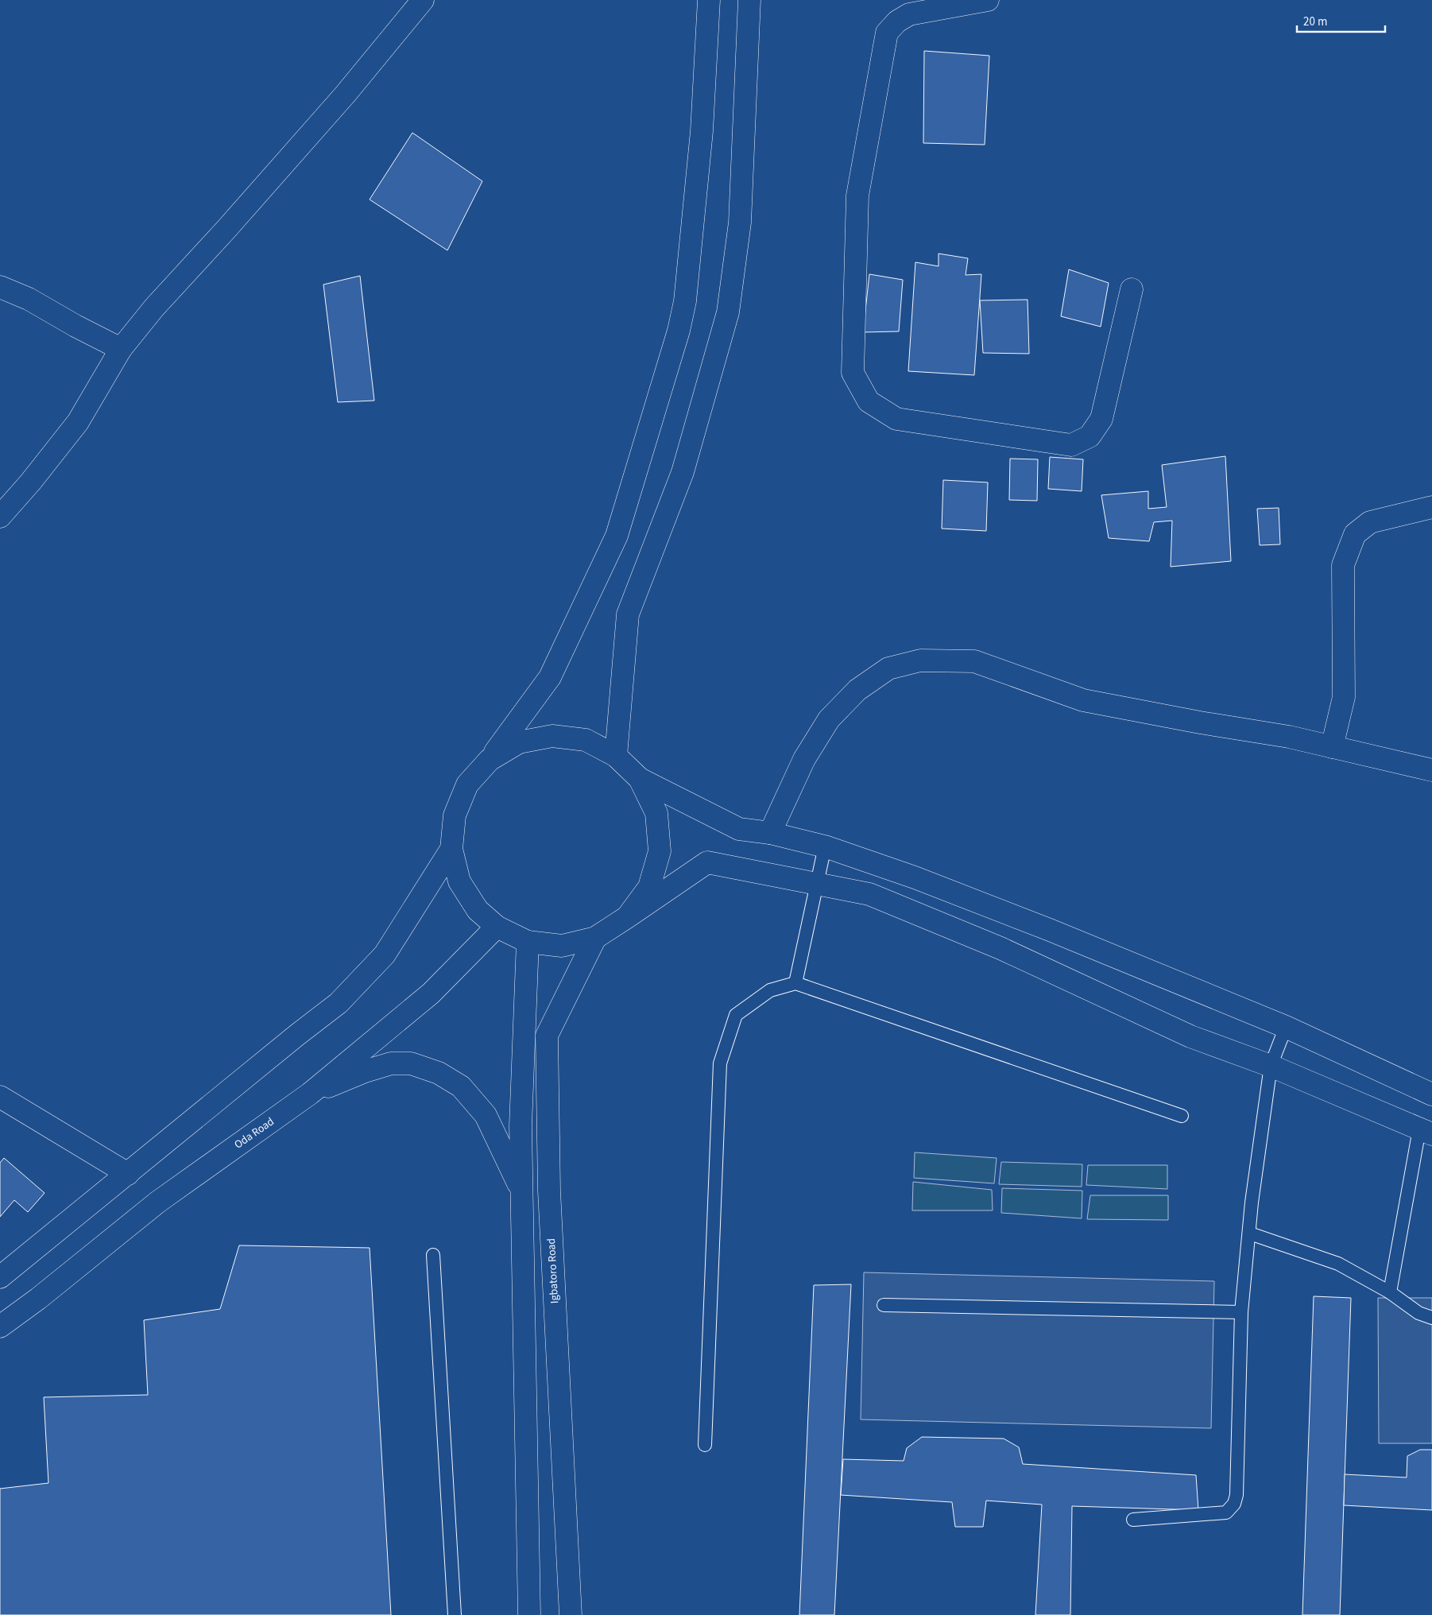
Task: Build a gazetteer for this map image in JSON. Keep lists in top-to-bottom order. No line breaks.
{"streets":{"street":["Oda Road","Igbatoro Road"]},"scale_bar":"20 m"}
